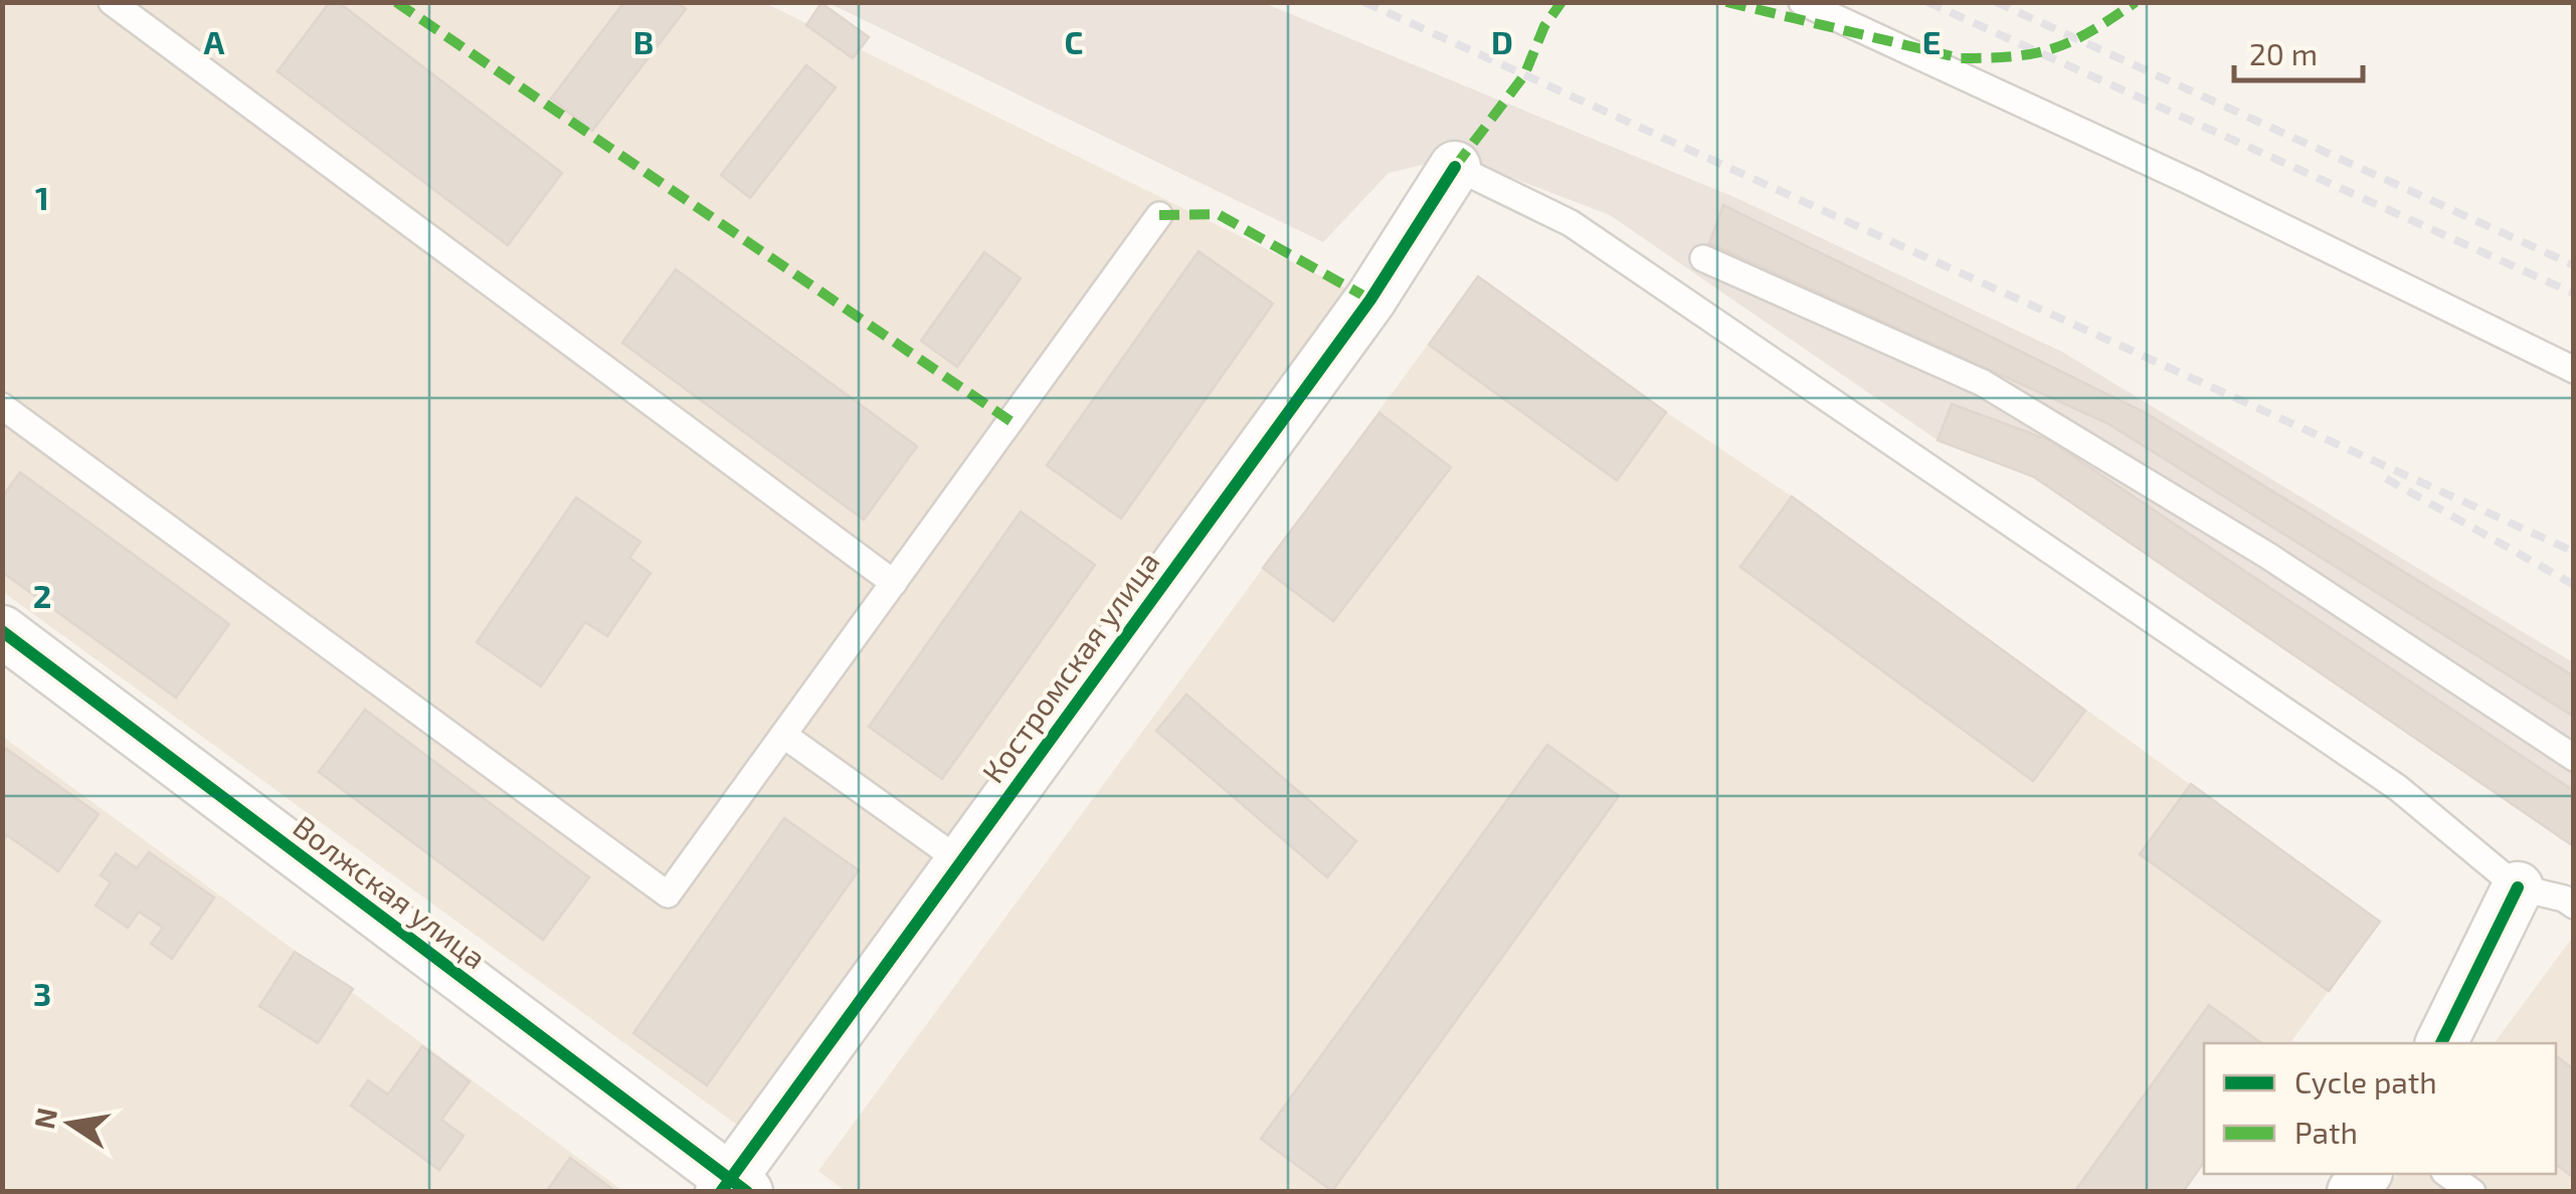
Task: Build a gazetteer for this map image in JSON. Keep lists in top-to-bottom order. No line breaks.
{"streets":{"street":["Костромская улица","Волжская улица"]},"crossings":[["Костромская улица","Волжская улица"]],"legend":["Cycle path","Path"],"scale_bar":"20 m","north":"left","grid":{"columns":["A","B","C","D","E"],"rows":["1","2","3"]}}
